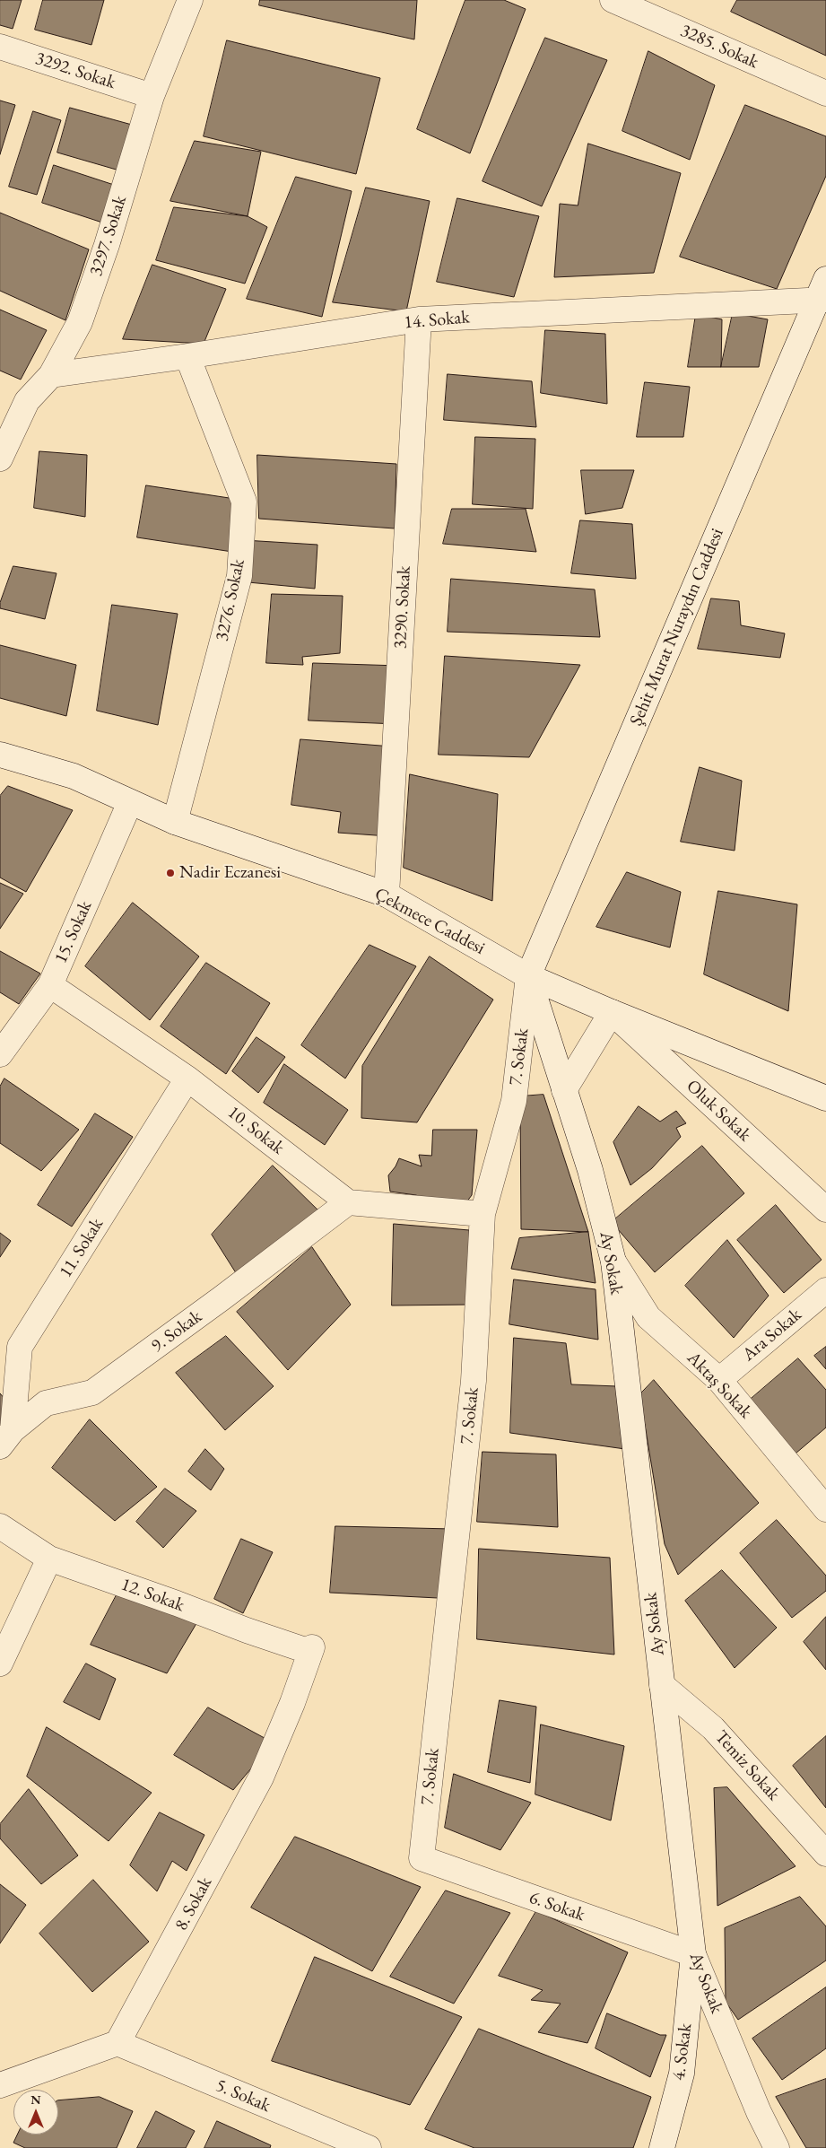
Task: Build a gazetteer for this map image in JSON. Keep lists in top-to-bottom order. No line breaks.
{"streets":{"street":["3285. Sokak","3292. Sokak","3297. Sokak","14. Sokak","3276. Sokak","3290. Sokak","Şehit Murat Nuraydın Caddesi","Çekmece Caddesi","15. Sokak","7. Sokak","Oluk Sokak","10. Sokak","11. Sokak","Ay Sokak","9. Sokak","Ara Sokak","Aktaş Sokak","12. Sokak","Temiz Sokak","8. Sokak","6. Sokak","4. Sokak","5. Sokak"]},"crossings":[["3292. Sokak","3297. Sokak"],["3297. Sokak","14. Sokak"],["14. Sokak","3276. Sokak"],["14. Sokak","3290. Sokak"],["14. Sokak","Şehit Murat Nuraydın Caddesi"],["3276. Sokak","Çekmece Caddesi"],["3290. Sokak","Çekmece Caddesi"],["Şehit Murat Nuraydın Caddesi","Çekmece Caddesi"],["Şehit Murat Nuraydın Caddesi","7. Sokak"],["Şehit Murat Nuraydın Caddesi","Ay Sokak"],["Çekmece Caddesi","15. Sokak"],["Çekmece Caddesi","7. Sokak"],["Çekmece Caddesi","Oluk Sokak"],["Çekmece Caddesi","Ay Sokak"],["15. Sokak","10. Sokak"],["7. Sokak","Ay Sokak"],["7. Sokak","6. Sokak"],["10. Sokak","11. Sokak"],["10. Sokak","9. Sokak"],["11. Sokak","9. Sokak"],["Ay Sokak","Aktaş Sokak"],["Ay Sokak","Temiz Sokak"],["Ay Sokak","6. Sokak"],["Ay Sokak","4. Sokak"],["Ara Sokak","Aktaş Sokak"],["12. Sokak","8. Sokak"],["8. Sokak","5. Sokak"],["6. Sokak","4. Sokak"]],"places":["Nadir Eczanesi"],"north":"top"}
